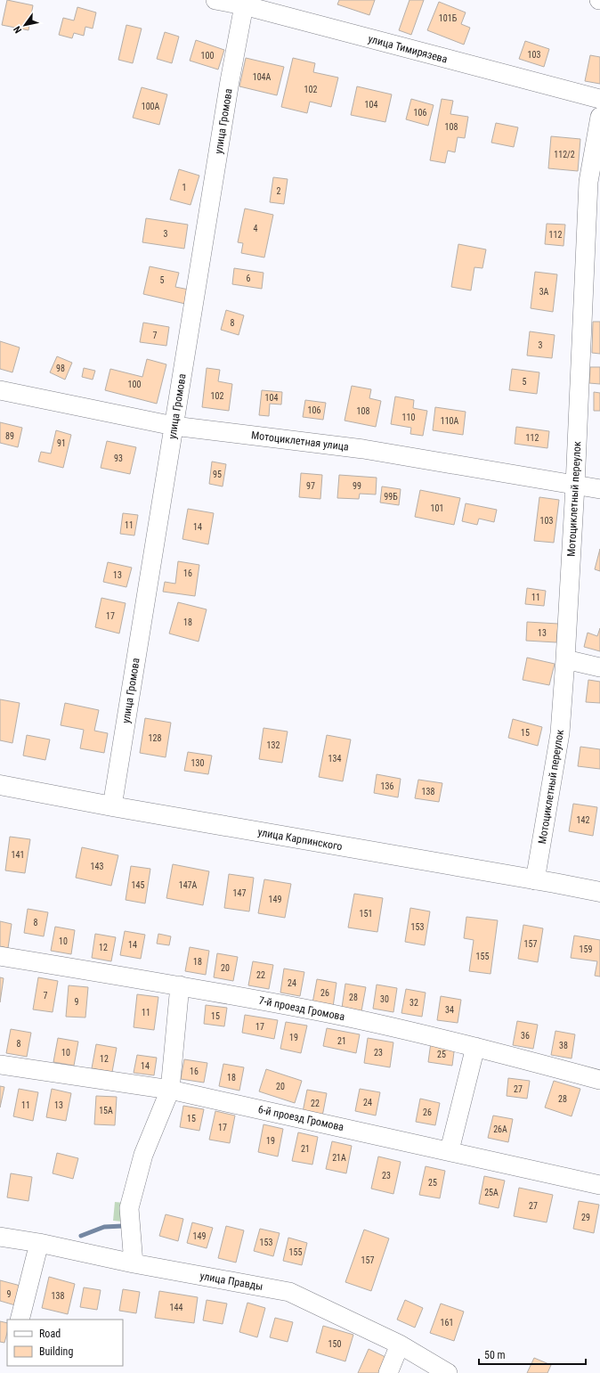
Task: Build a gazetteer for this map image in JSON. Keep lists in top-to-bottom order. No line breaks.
{"streets":{"main road":["улица Карпинского"],"street":["улица Тимирязева","улица Громова","Мотоциклетная улица","Мотоциклетный переулок","7-й проезд Громова","6-й проезд Громова","улица Правды"]},"crossings":[["улица Тимирязева","улица Громова"],["улица Громова","Мотоциклетная улица"],["улица Громова","улица Карпинского"],["Мотоциклетная улица","Мотоциклетный переулок"],["Мотоциклетный переулок","улица Карпинского"]],"house_numbers":["101Б","103","100","104А","102","104","100А","106","108","112/2","1","2","4","3","112","6","5","3А","8","7","3","98","5","100","102","104","106","108","110","110А","89","112","91","93","95","97","99","99Б","101","103","11","14","16","13","11","17","18","13","15","128","132","134","130","136","138","142","141","143","145","147А","147","149","151","8","153","10","157","14","12","159","155","18","20","22","24","26","7","28","30","9","32","34","11","15","17","36","19","21","8","38","10","23","25","12","14","16","18","20","27","28","24","22","11","13","15А","26","15","17","26А","19","21","21А","23","25","25А","27","29","149","153","155","157","9","138","144","161","150"],"legend":["Road","Building"],"scale_bar":"50 m","north":"bottom left"}
